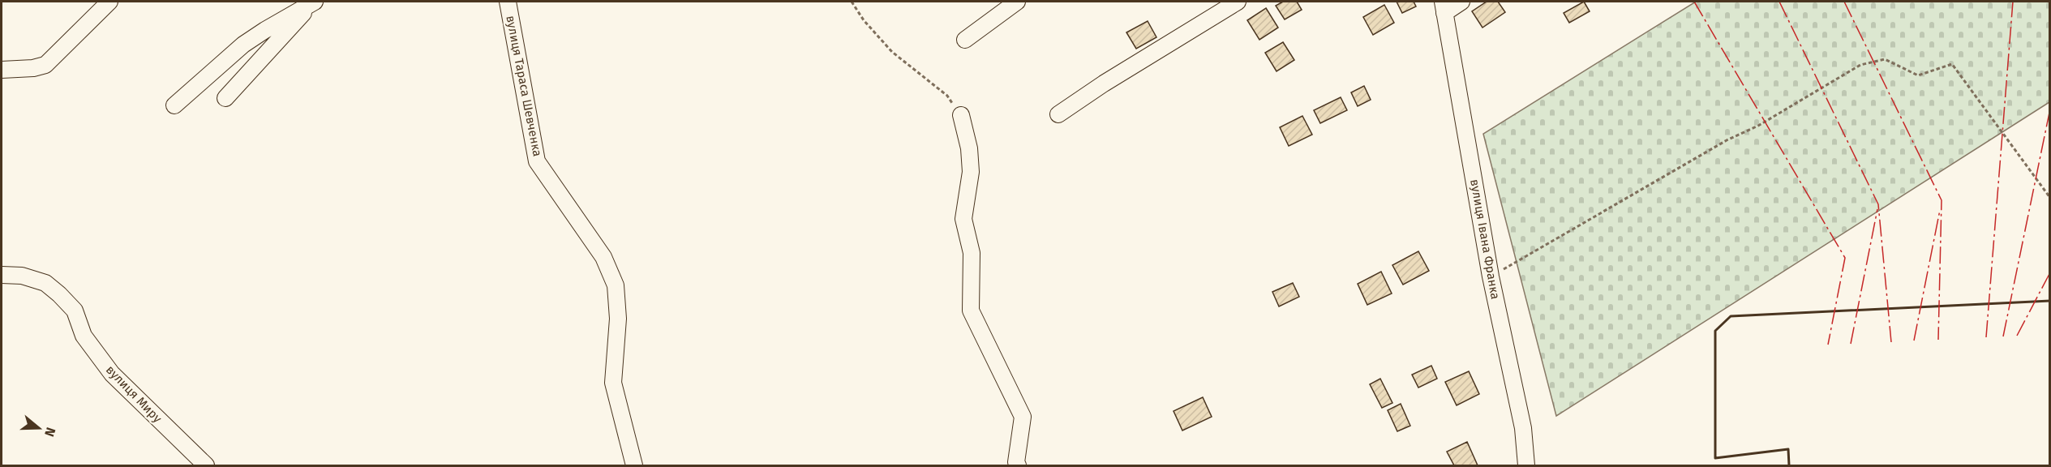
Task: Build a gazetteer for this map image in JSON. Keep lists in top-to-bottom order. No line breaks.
{"streets":{"street":["вулиця Тараса Шевченка","вулиця Івана Франка","вулиця Миру"]},"north":"right"}
